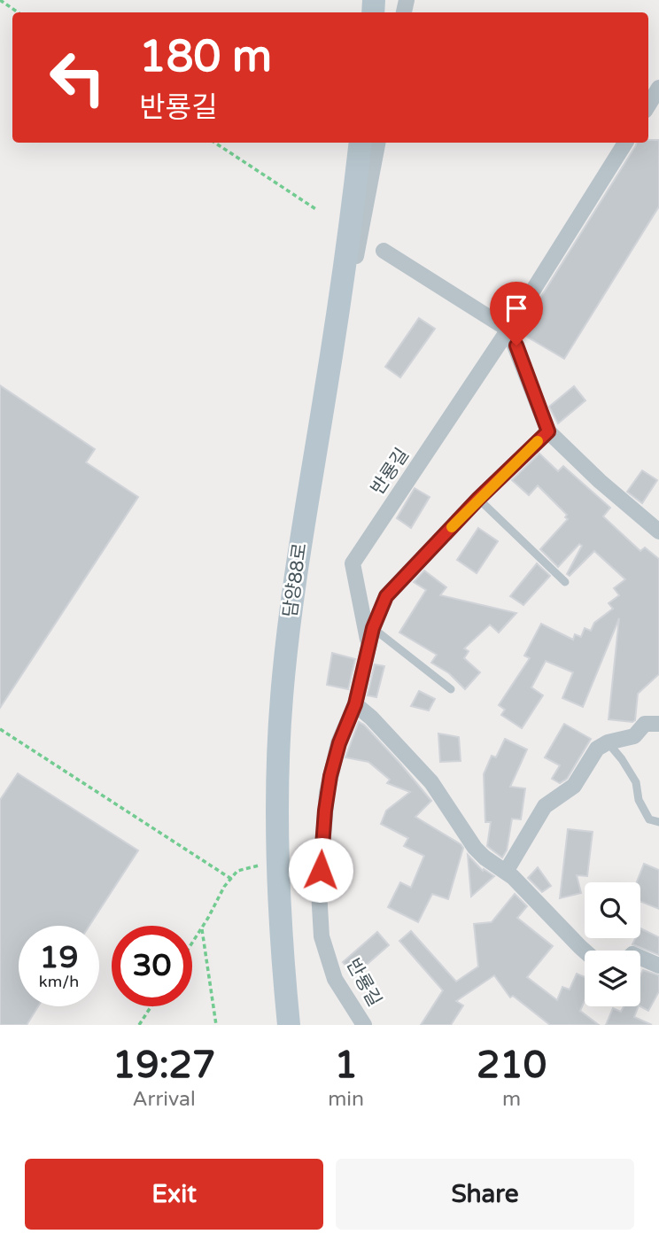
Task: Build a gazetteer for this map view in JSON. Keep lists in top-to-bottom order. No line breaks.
{"streets":{"main road":["담양88로"],"street":["반룡길"]},"page":{"turn":["180 m","반룡길"],"speed":"19 km/h","limit":"30","eta":["19:27","Arrival","1","min","210","m"],"buttons":["Exit","Share"]}}
